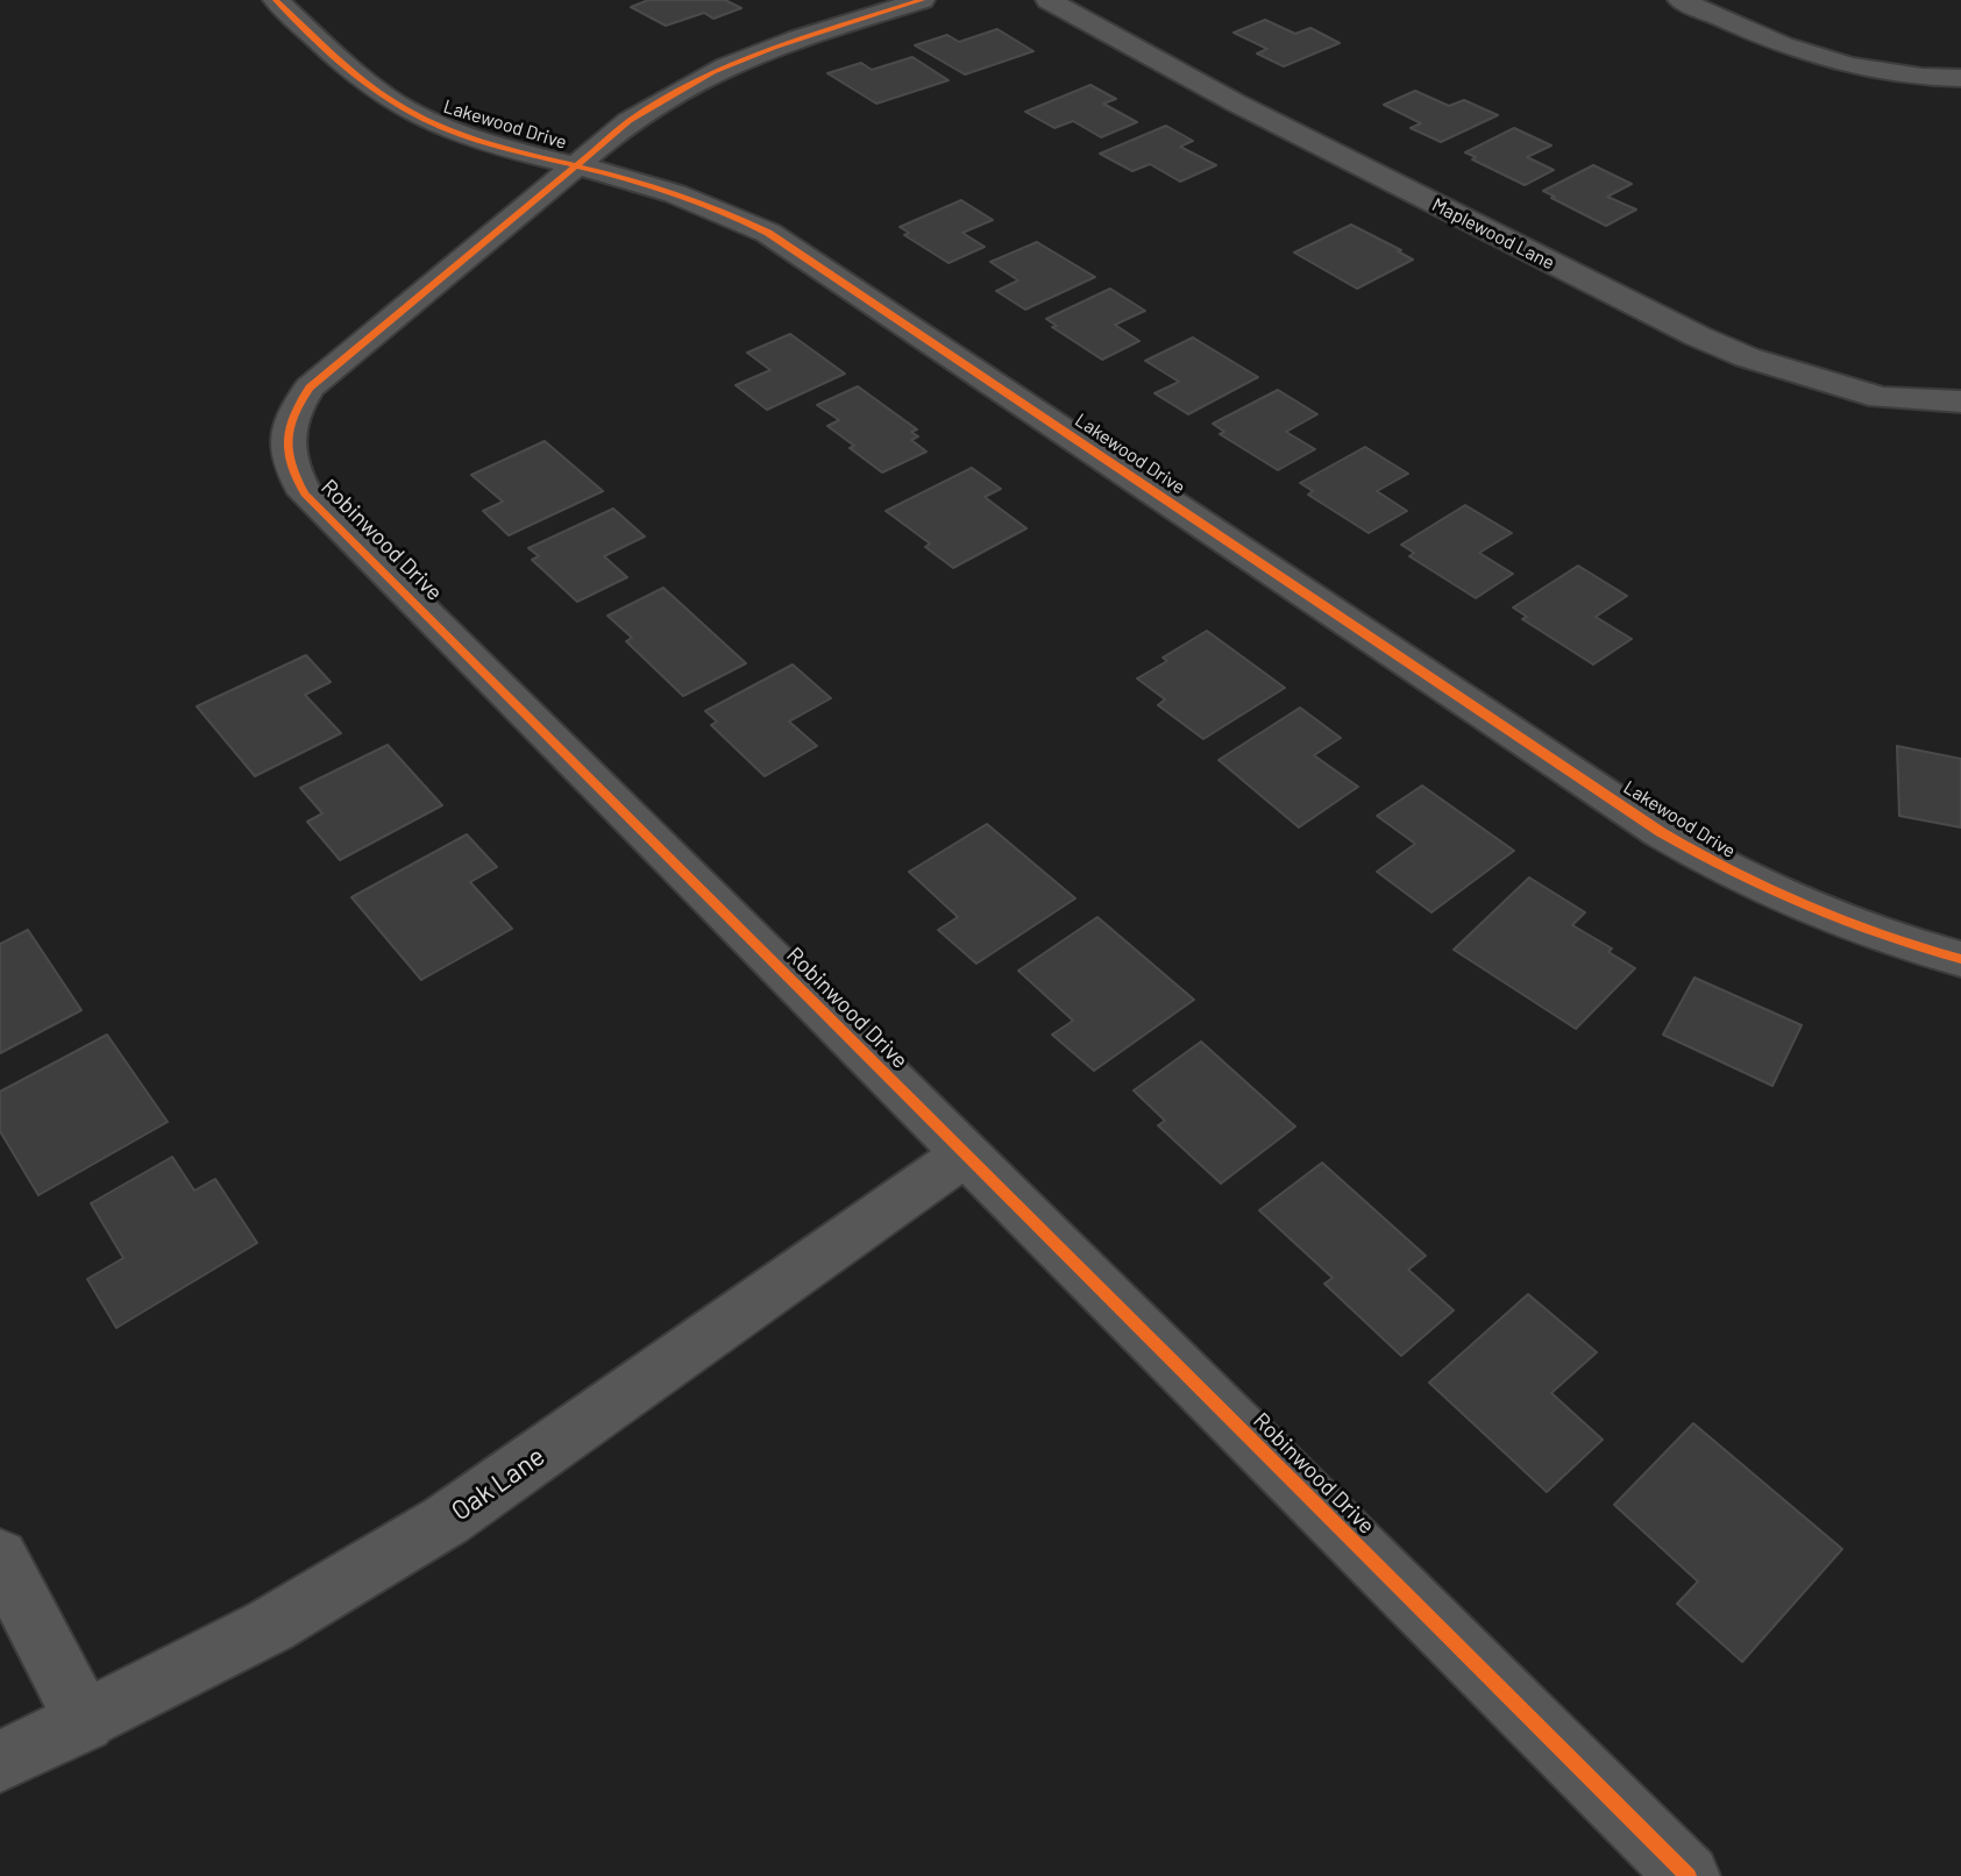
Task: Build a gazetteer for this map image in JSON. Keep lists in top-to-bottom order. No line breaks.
{"streets":{"street":["Lakewood Drive","Maplewood Lane","Robinwood Drive","Oak Lane"]},"crossings":[["Lakewood Drive","Robinwood Drive"],["Robinwood Drive","Oak Lane"]]}
